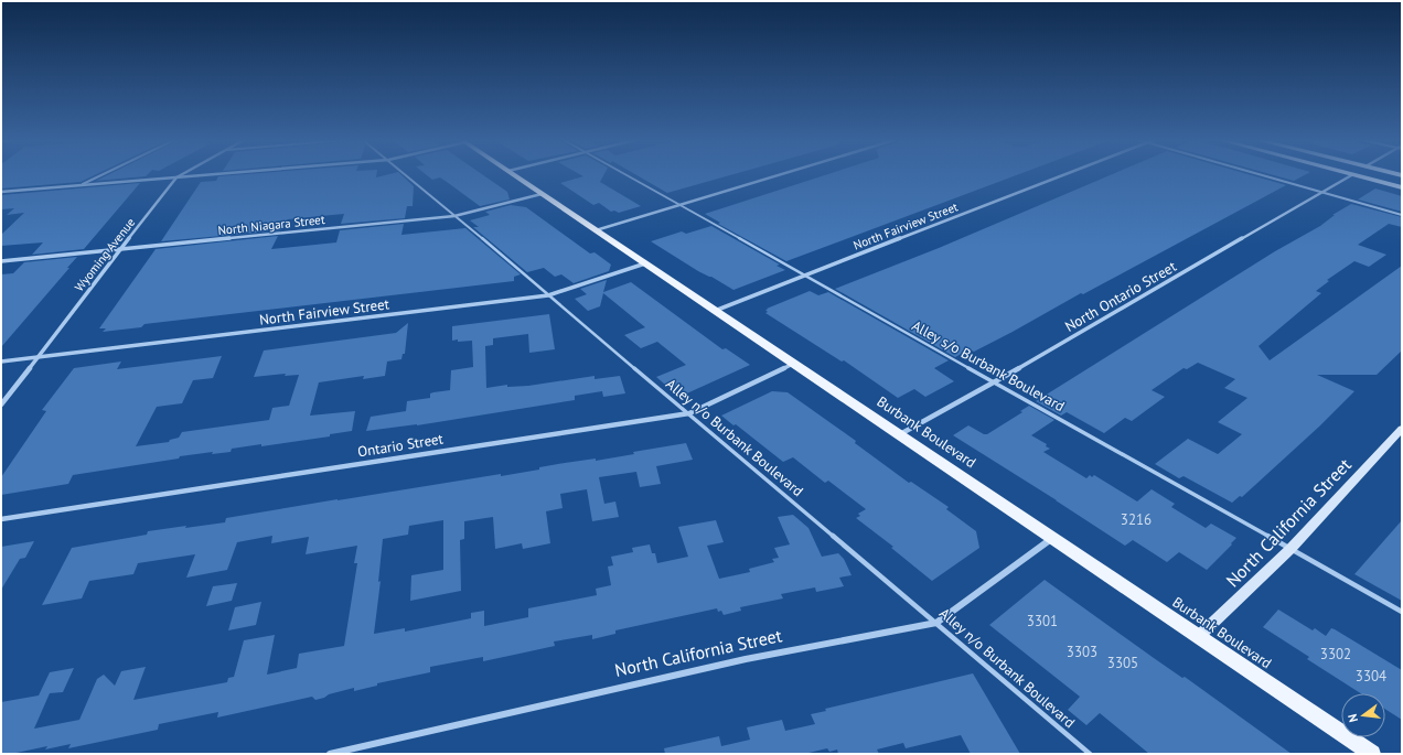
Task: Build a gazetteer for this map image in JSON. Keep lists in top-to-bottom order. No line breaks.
{"streets":{"main road":["Burbank Boulevard","North California Street"],"street":["North Niagara Street","North Fairview Street","Wyoming Avenue","North Ontario Street","Ontario Street"],"lane":["Alley s/o Burbank Boulevard","Alley n/o Burbank Boulevard"]},"crossings":[["North Niagara Street","Wyoming Avenue"],["North Niagara Street","Burbank Boulevard"],["North Niagara Street","Alley n/o Burbank Boulevard"],["North Fairview Street","Wyoming Avenue"],["North Fairview Street","Alley s/o Burbank Boulevard"],["North Fairview Street","Burbank Boulevard"],["North Fairview Street","Alley n/o Burbank Boulevard"],["North Ontario Street","Alley s/o Burbank Boulevard"],["North Ontario Street","Burbank Boulevard"],["Alley s/o Burbank Boulevard","North California Street"],["Burbank Boulevard","Ontario Street"],["Burbank Boulevard","North California Street"],["Alley n/o Burbank Boulevard","Ontario Street"],["Alley n/o Burbank Boulevard","North California Street"]],"house_numbers":["3216","3301","3303","3302","3305","3304"],"north":"left"}
